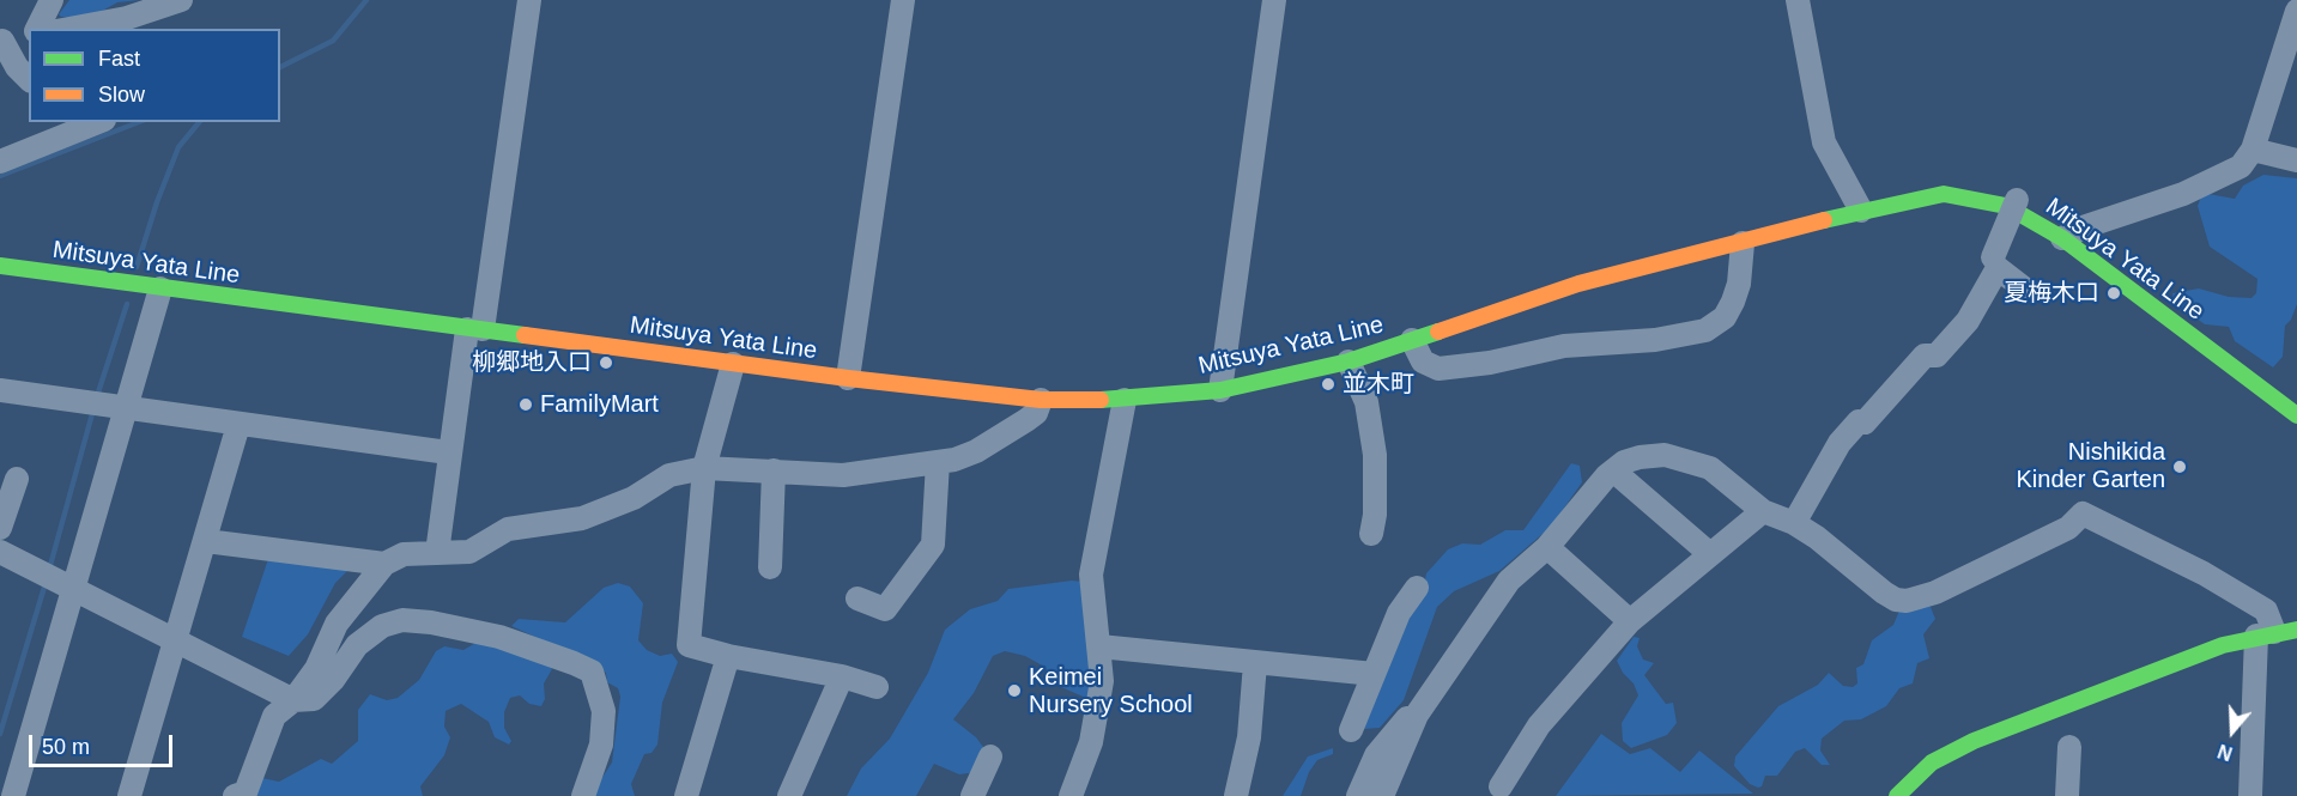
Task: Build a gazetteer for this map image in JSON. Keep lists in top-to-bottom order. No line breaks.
{"streets":{"main road":["Mitsuya Yata Line"]},"places":["夏梅木口","柳郷地入口","並木町","FamilyMart","Nishikida Kinder Garten","Keimei Nursery School"],"legend":["Fast","Slow"],"scale_bar":"50 m","north":"bottom"}
